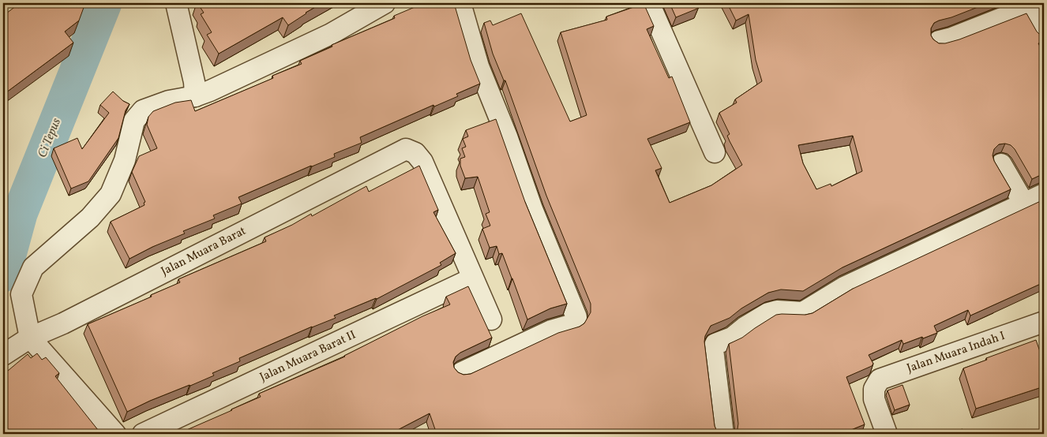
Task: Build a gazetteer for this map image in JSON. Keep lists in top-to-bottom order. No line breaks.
{"streets":{"street":["Jalan Muara Barat","Jalan Muara Indah I","Jalan Muara Barat II"]},"crossings":[["Jalan Muara Barat","Jalan Muara Barat II"]],"water":["Ci Tepus"]}
